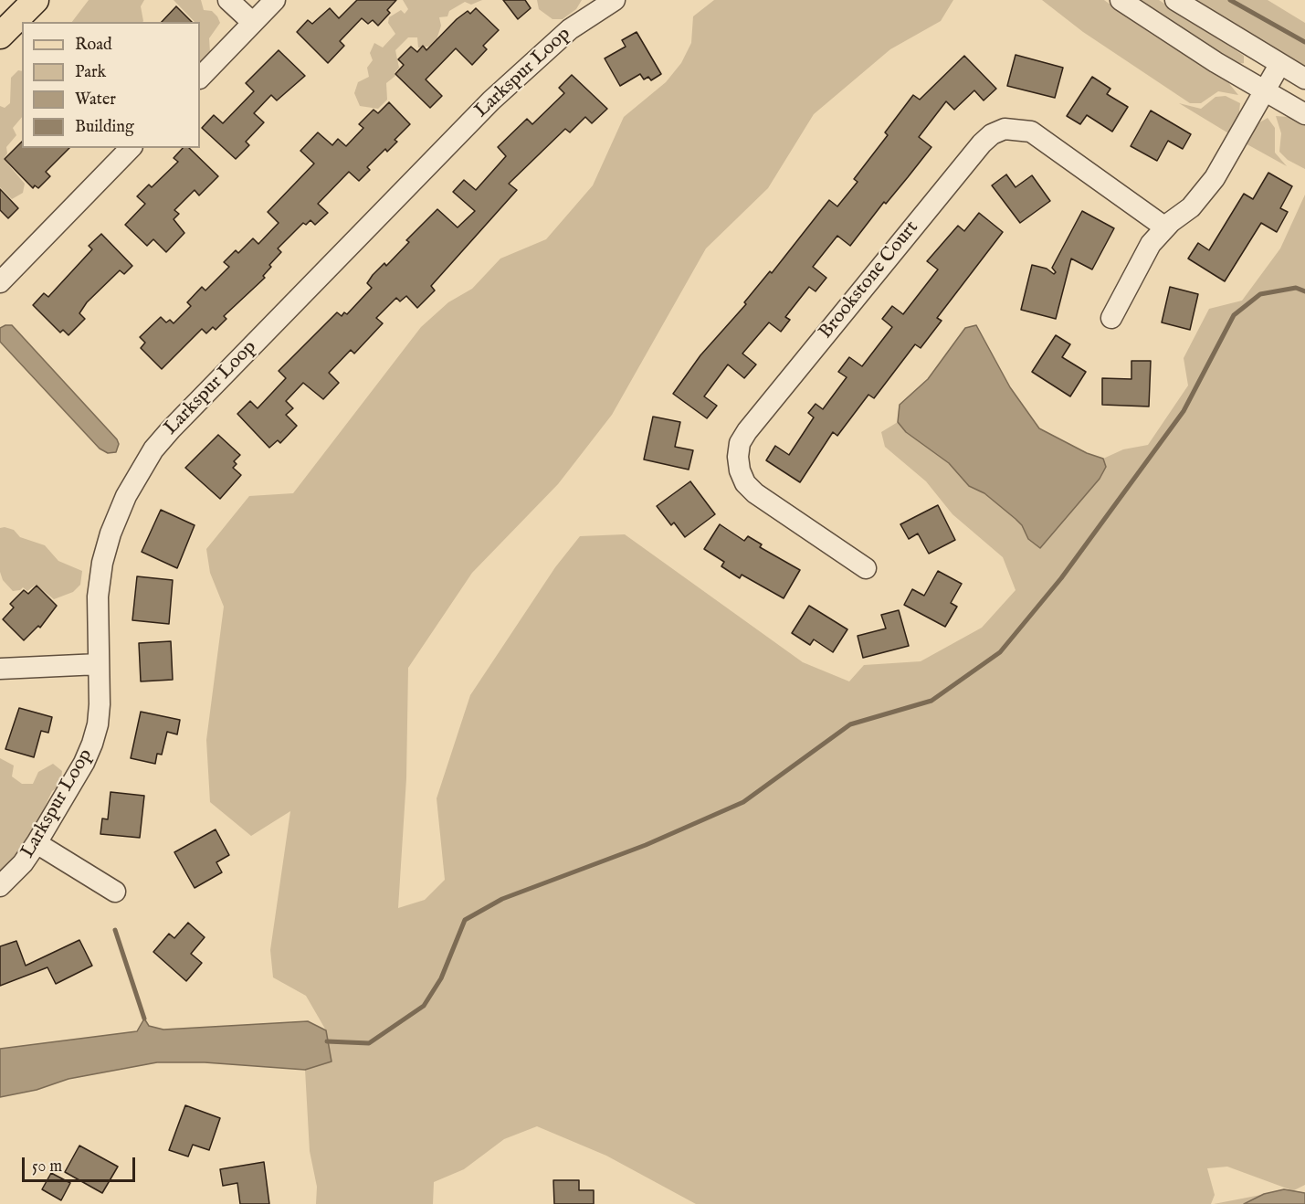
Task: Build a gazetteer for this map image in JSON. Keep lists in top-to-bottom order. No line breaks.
{"streets":{"street":["Larkspur Loop","Brookstone Court"]},"legend":["Road","Park","Water","Building"],"scale_bar":"50 m"}
